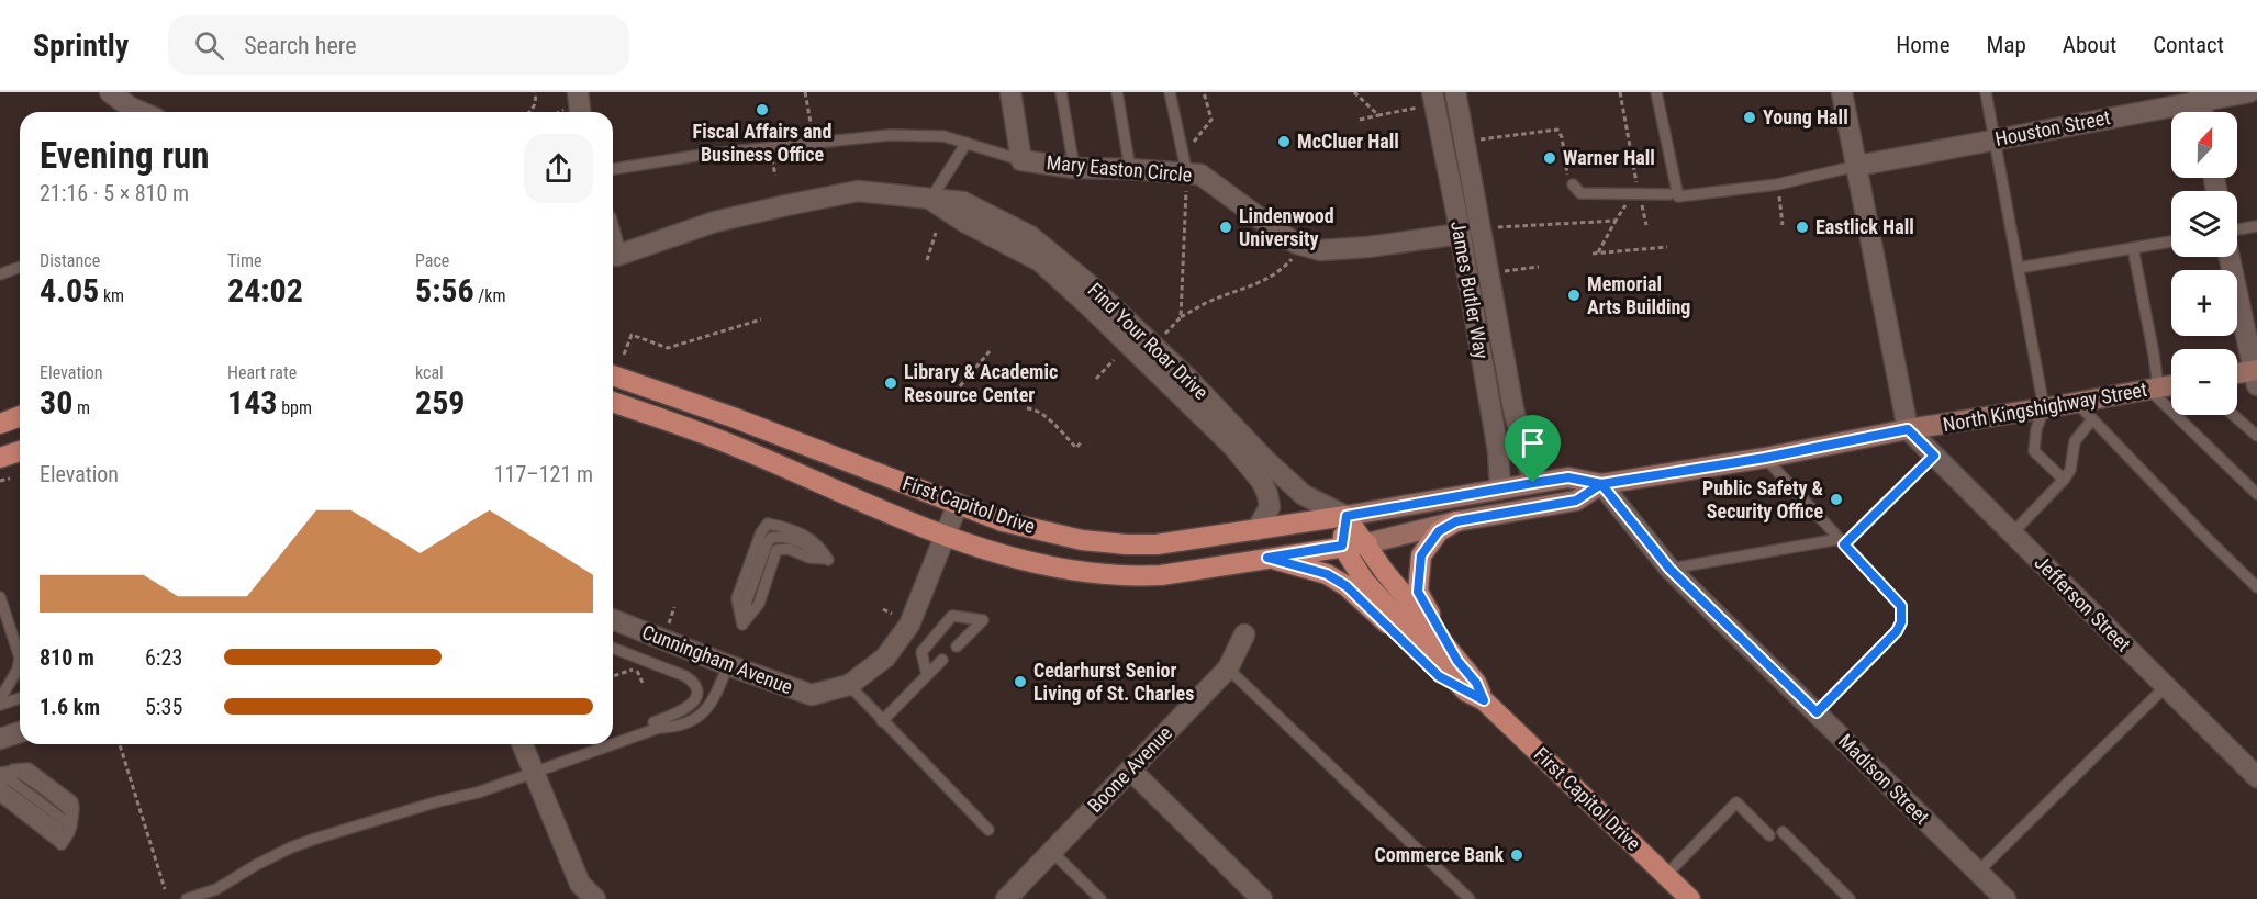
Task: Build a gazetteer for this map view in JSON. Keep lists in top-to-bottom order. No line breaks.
{"streets":{"main road":["North Kingshighway Street","First Capitol Drive"],"street":["Houston Street","Mary Easton Circle","James Butler Way","Find Your Roar Drive","Jefferson Street","Cunningham Avenue","Boone Avenue","Madison Street"]},"crossings":[["Mary Easton Circle","James Butler Way"],["Find Your Roar Drive","First Capitol Drive"],["North Kingshighway Street","Jefferson Street"],["North Kingshighway Street","Madison Street"],["First Capitol Drive","Cunningham Avenue"]],"places":["Fiscal Affairs and Business Office","Young Hall","McCluer Hall","Warner Hall","Lindenwood University","Eastlick Hall","Memorial Arts Building","Library & Academic Resource Center","Public Safety & Security Office","Cedarhurst Senior Living of St. Charles","Commerce Bank"],"north":"top","page":{"header":"Sprintly","search":"Search here","nav":["Home","Map","About","Contact"],"map_buttons":["+","−"],"heading":["Evening run","21:16 · 5 × 810 m"],"stats":[["Distance","4.05 km"],["Time","24:02"],["Pace","5:56 /km"],["Elevation","30 m"],["Heart rate","143 bpm"],["kcal","259"]],"chart":["Elevation","117–121 m"],"list":[{"name":"810 m","note":"6:23"},{"name":"1.6 km","note":"5:35"}]}}
